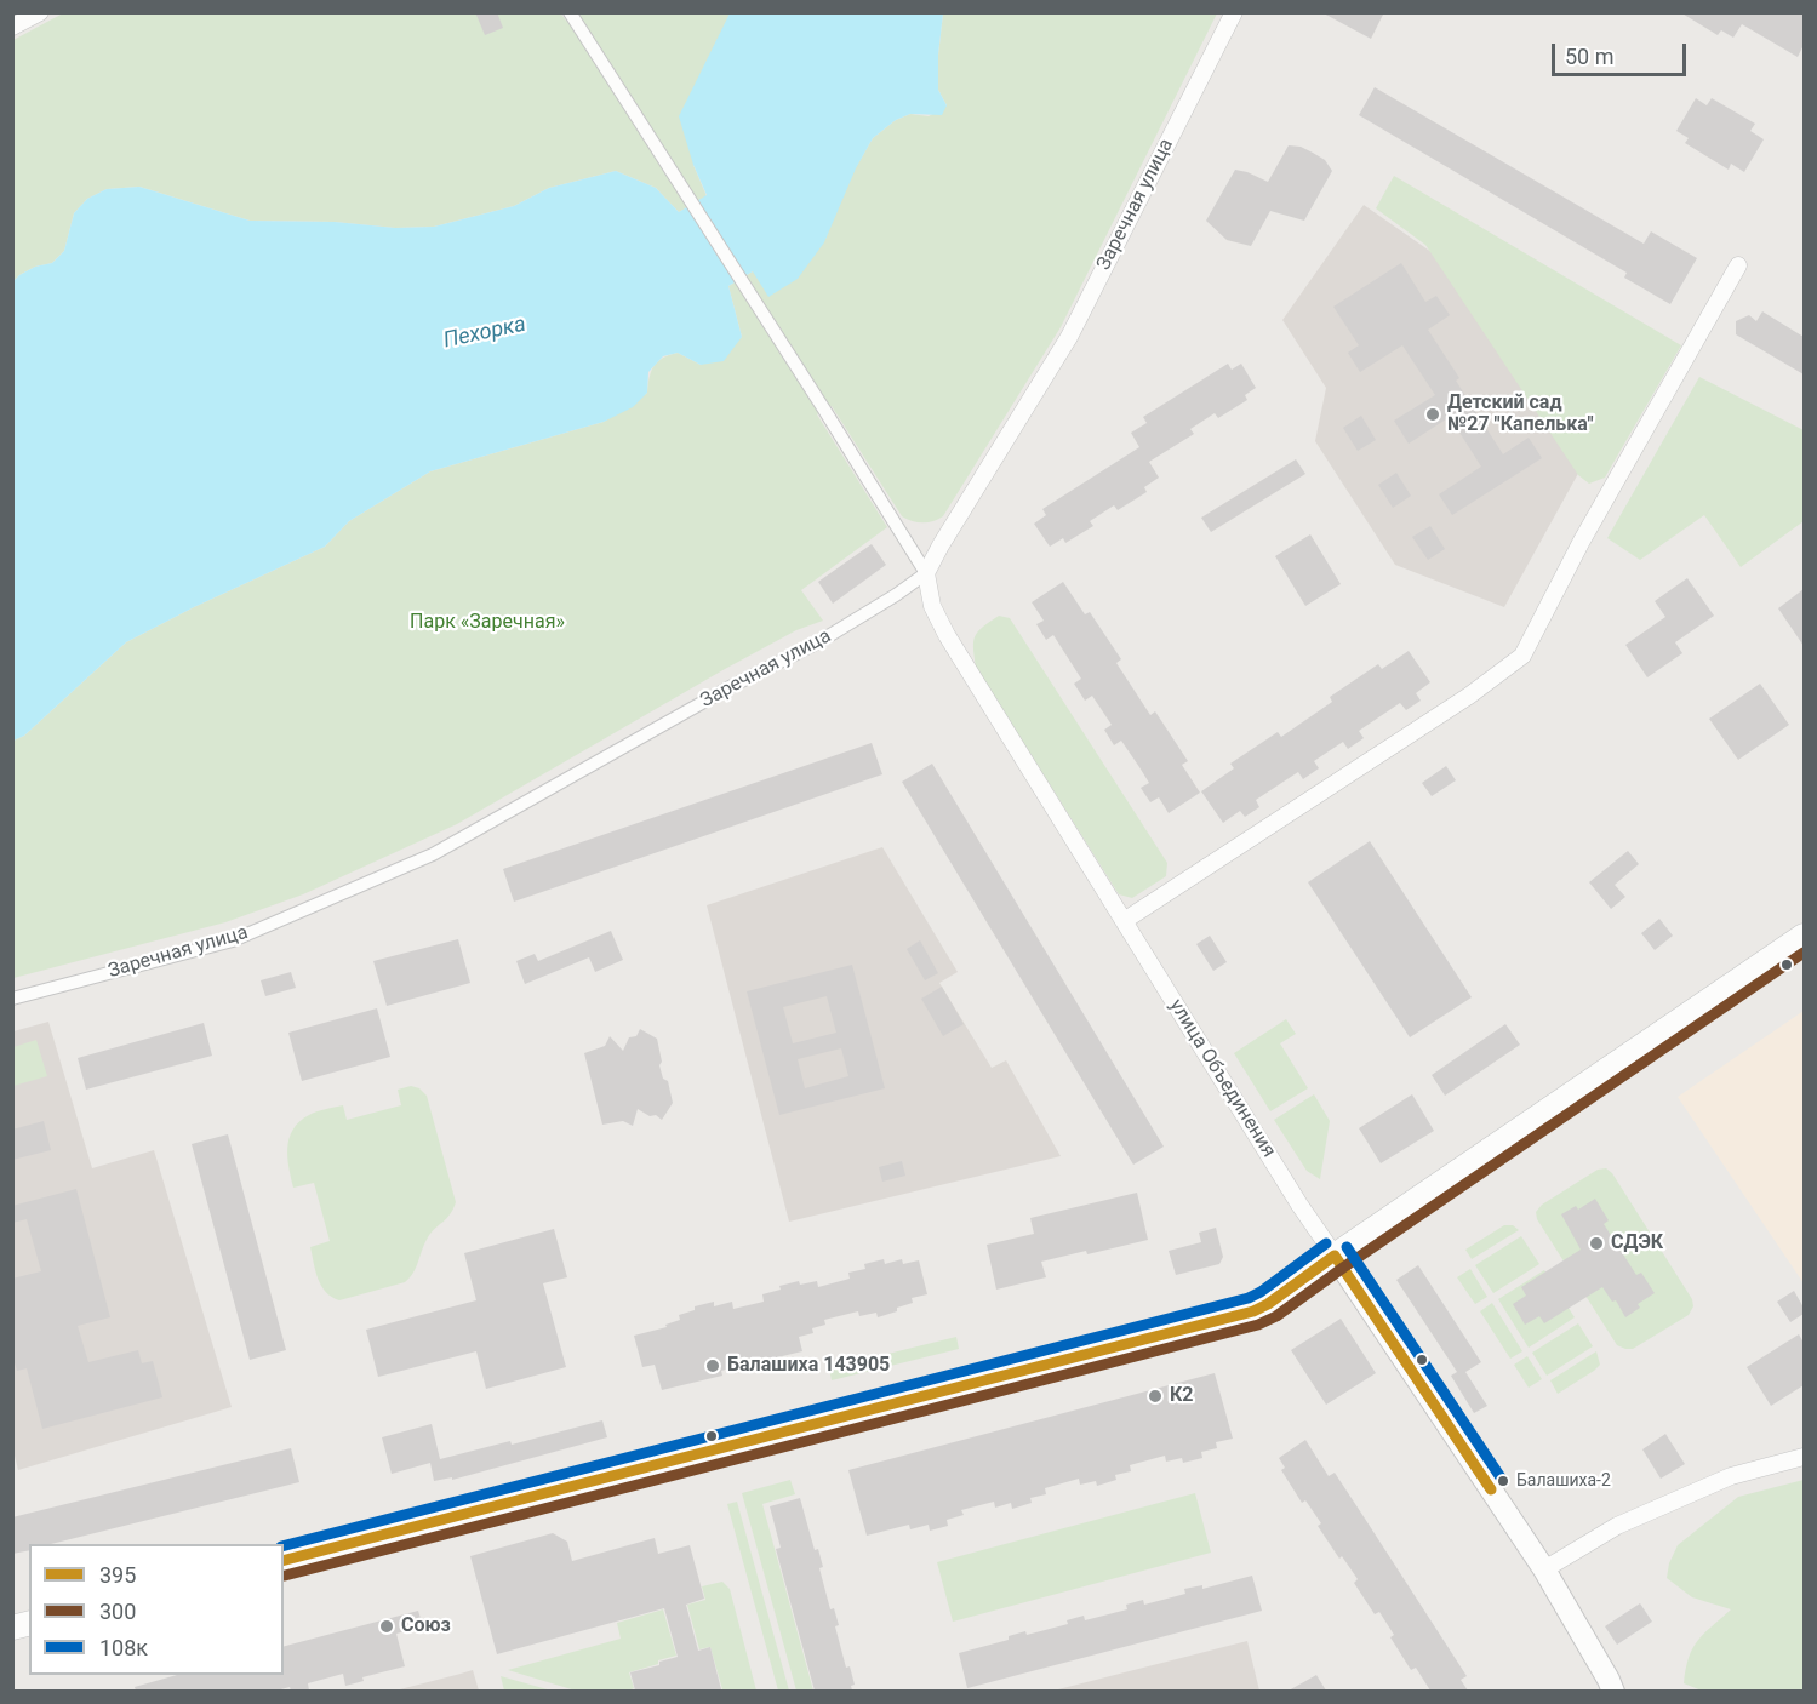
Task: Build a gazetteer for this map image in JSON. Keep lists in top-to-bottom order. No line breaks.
{"streets":{"street":["Заречная улица","улица Объединения"]},"crossings":[["Заречная улица","улица Объединения"]],"water":["Пехорка"],"parks":["Парк «Заречная»"],"places":["Детский сад №27 \"Капелька\"","СДЭК","Балашиха 143905","К2","Балашиха-2","Союз"],"lines":["transit line 300","transit line 108к","transit line 395"],"legend":["395","300","108к"],"scale_bar":"50 m"}
